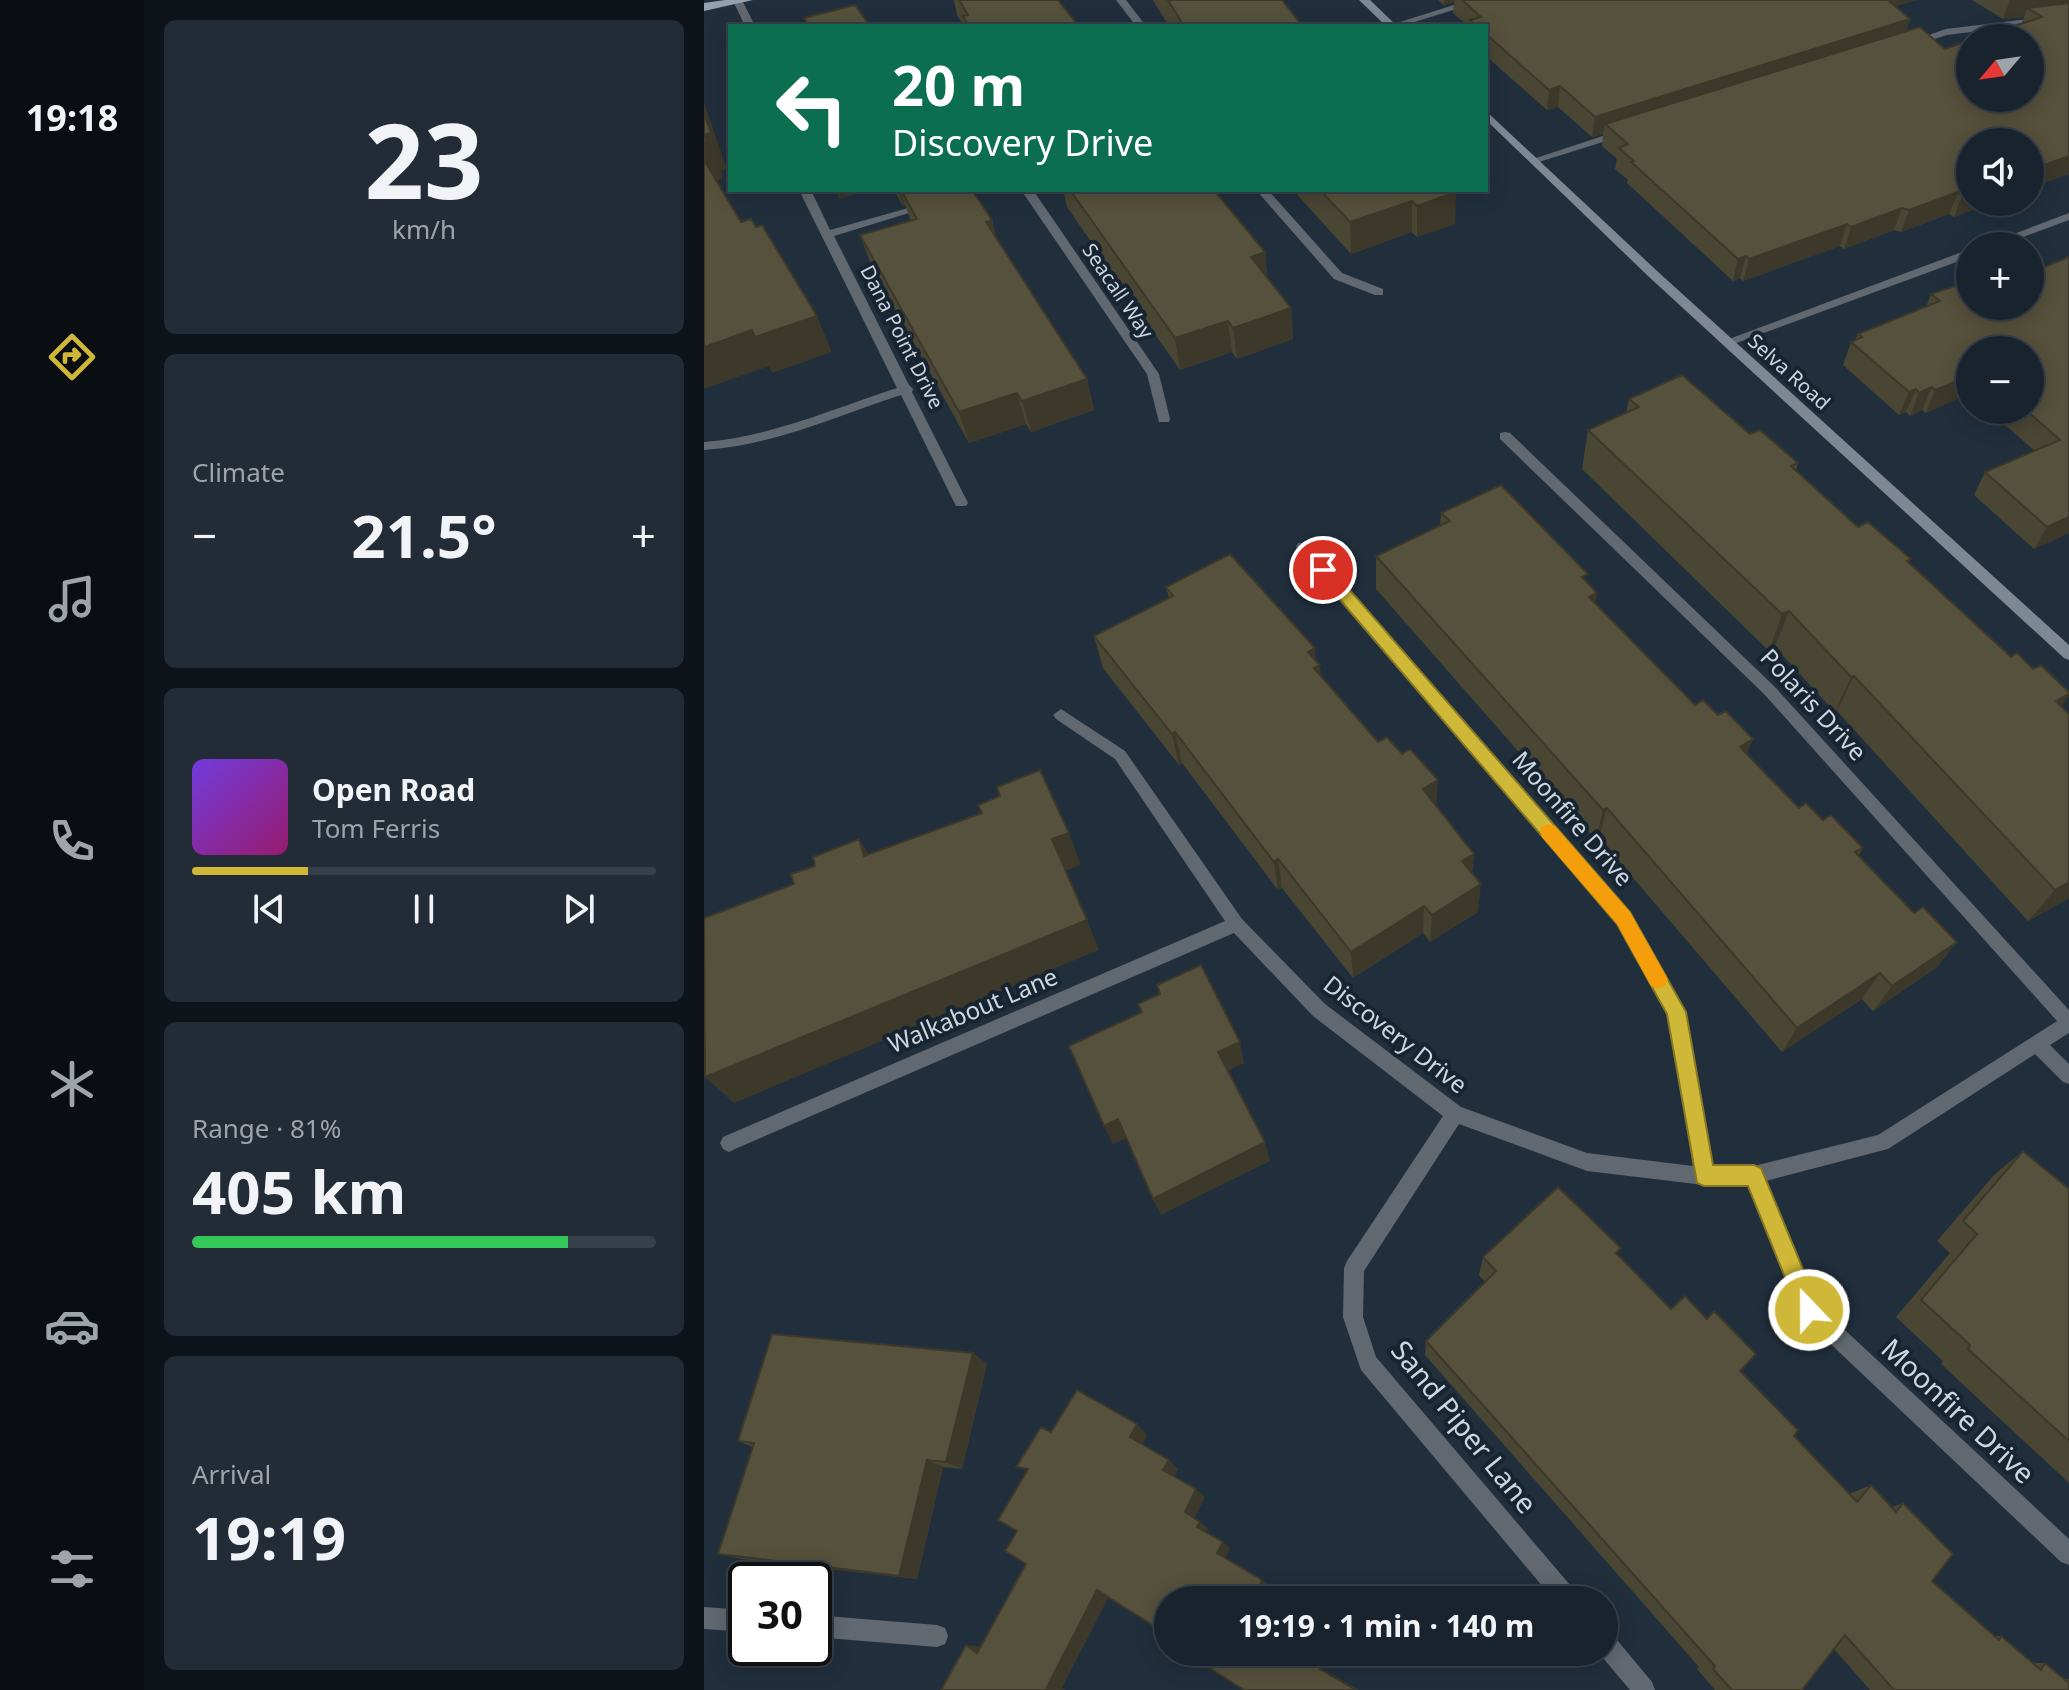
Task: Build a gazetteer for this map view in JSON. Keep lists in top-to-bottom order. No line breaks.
{"streets":{"street":["Seacall Way","Dana Point Drive","Selva Road","Polaris Drive","Moonfire Drive","Walkabout Lane","Discovery Drive","Sand Piper Lane"]},"crossings":[["Polaris Drive","Discovery Drive"],["Moonfire Drive","Discovery Drive"],["Walkabout Lane","Discovery Drive"],["Discovery Drive","Sand Piper Lane"]],"north":"bottom left","page":{"tabs":"19:18","tile":[["23","km/h"],"Climate",["Range · 81%","405 km"],["Arrival","19:19"]],"map_buttons":["+","−"],"turn":["20 m","Discovery Drive"],"heat":["−","21.5°","+"],"song":["Open Road","Tom Ferris"],"limit":"30","trip":"19:19 · 1 min · 140 m"}}
